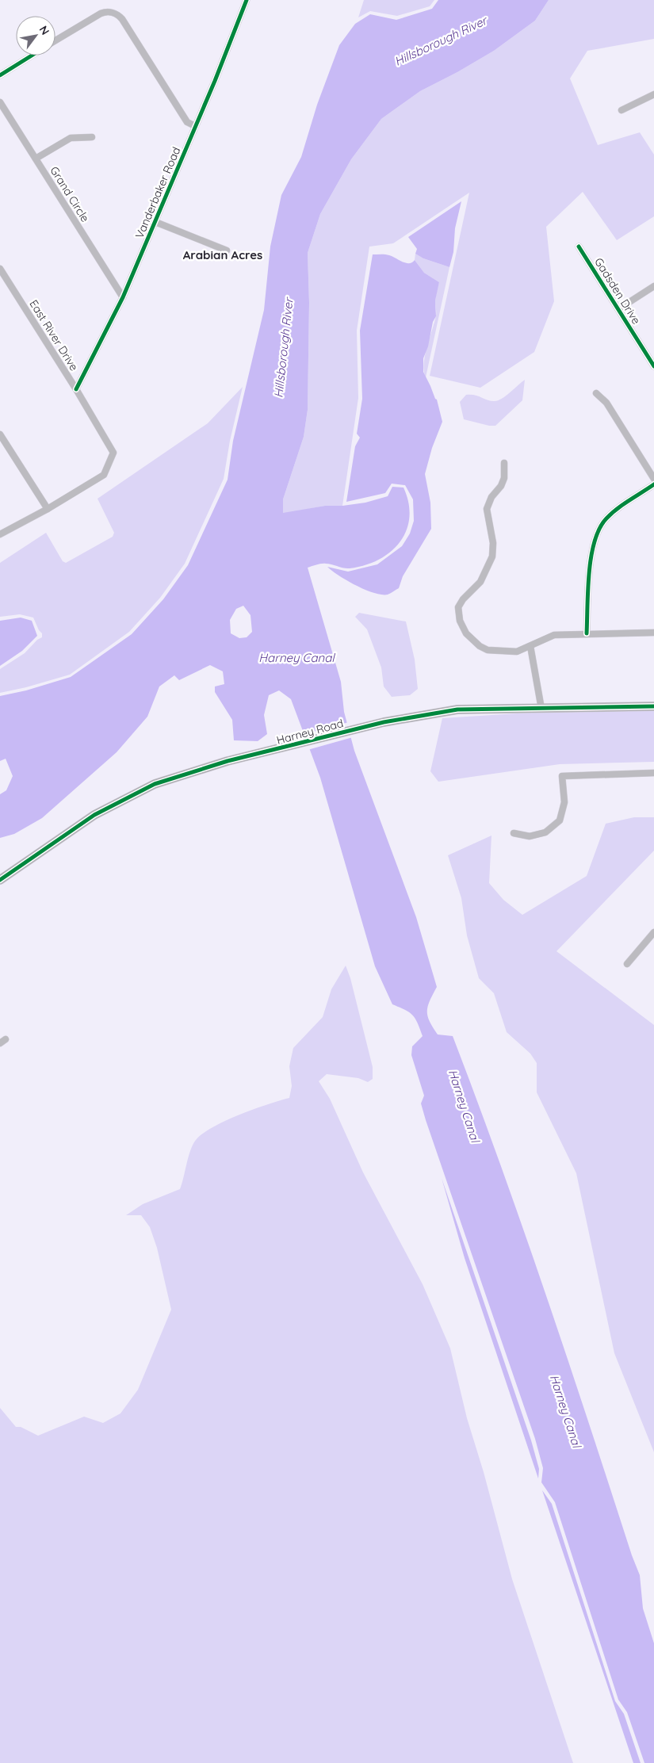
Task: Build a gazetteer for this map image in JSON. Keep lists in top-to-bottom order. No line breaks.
{"streets":{"street":["Vanderbaker Road","Grand Circle","Gadsden Drive","East River Drive","Harney Road"]},"crossings":[["Vanderbaker Road","Grand Circle"],["Vanderbaker Road","East River Drive"]],"districts":["Arabian Acres"],"water":["Hillsborough River","Harney Canal"],"north":"top right"}
